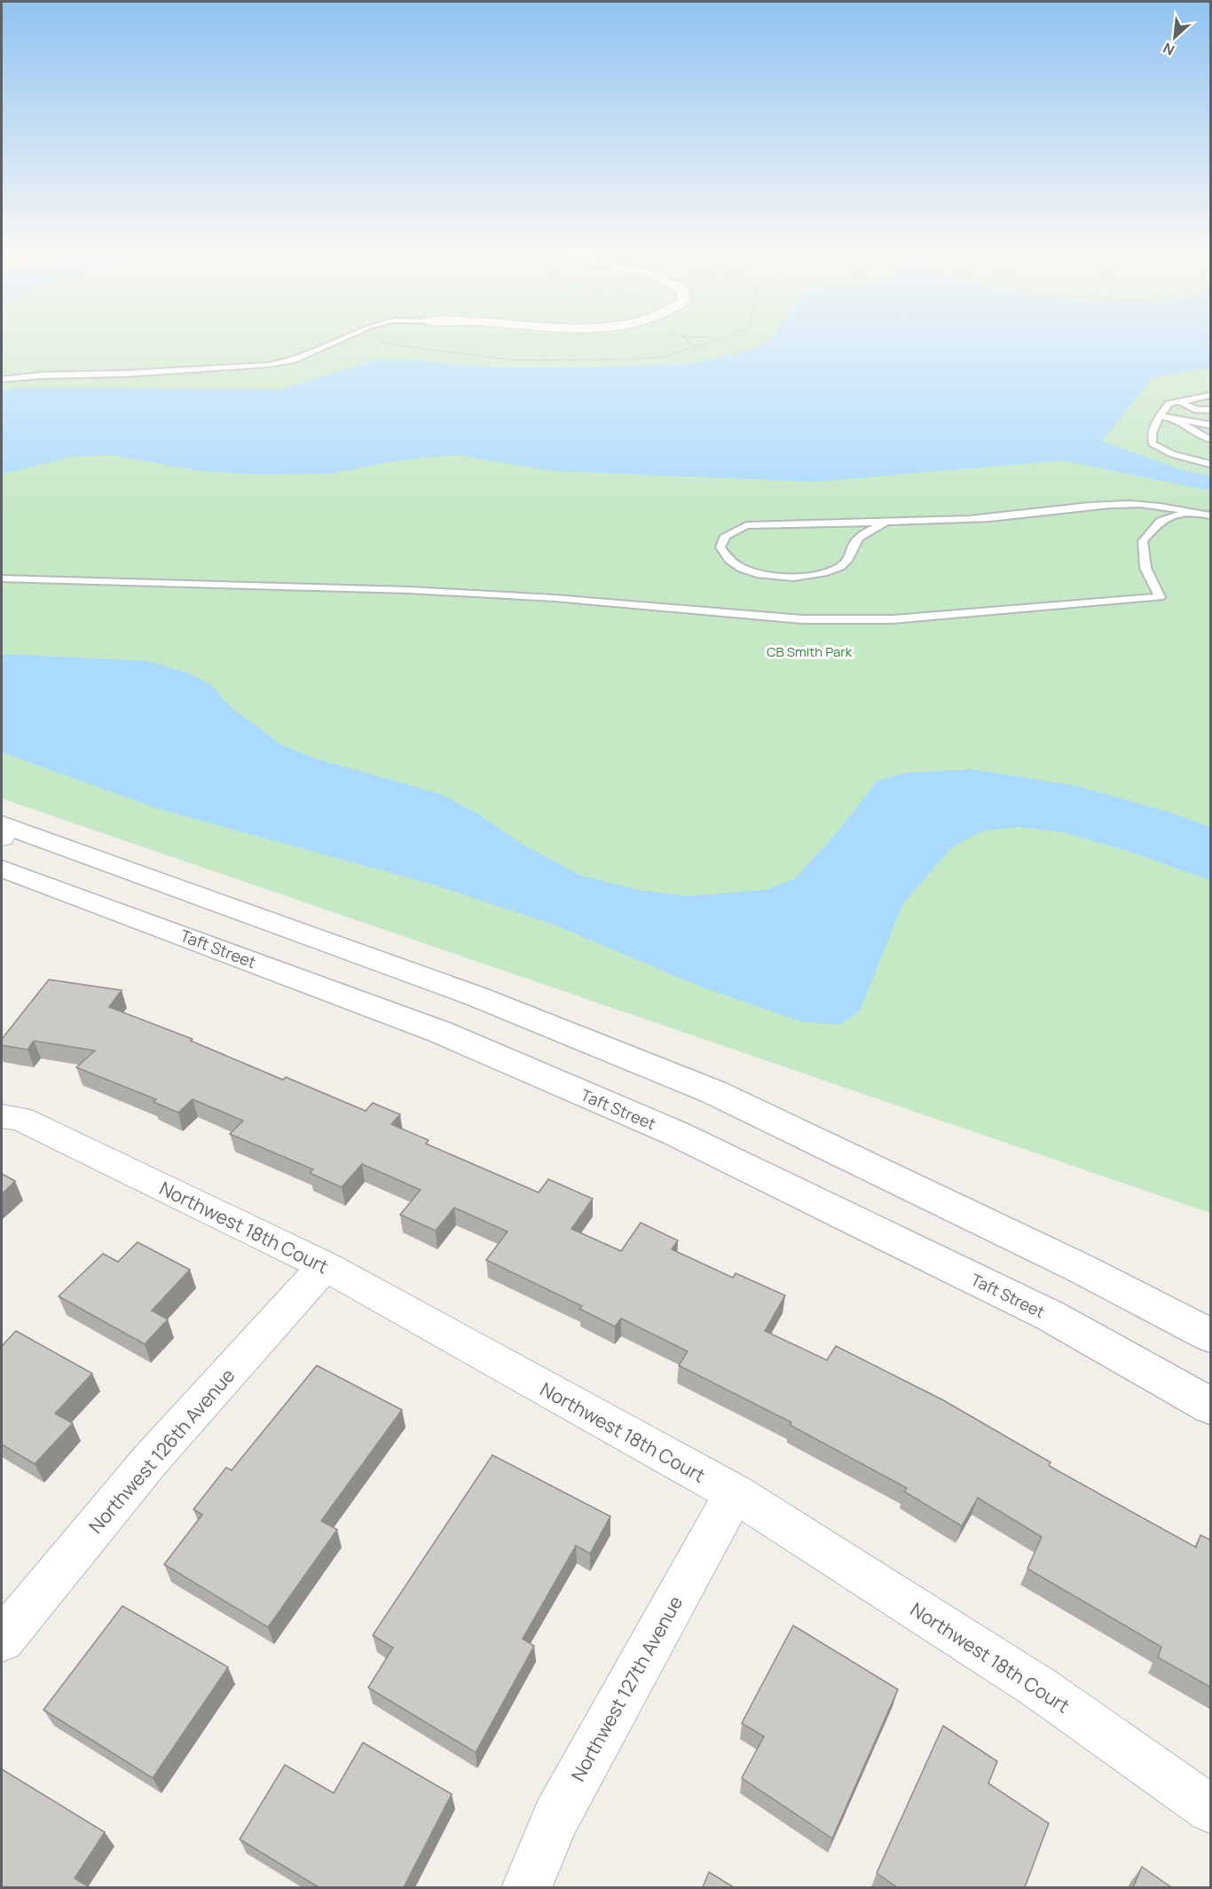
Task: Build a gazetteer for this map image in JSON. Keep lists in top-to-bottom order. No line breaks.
{"streets":{"street":["Taft Street","Northwest 18th Court","Northwest 126th Avenue","Northwest 127th Avenue"]},"crossings":[["Northwest 18th Court","Northwest 126th Avenue"],["Northwest 18th Court","Northwest 127th Avenue"]],"parks":["CB Smith Park"],"north":"bottom left"}
